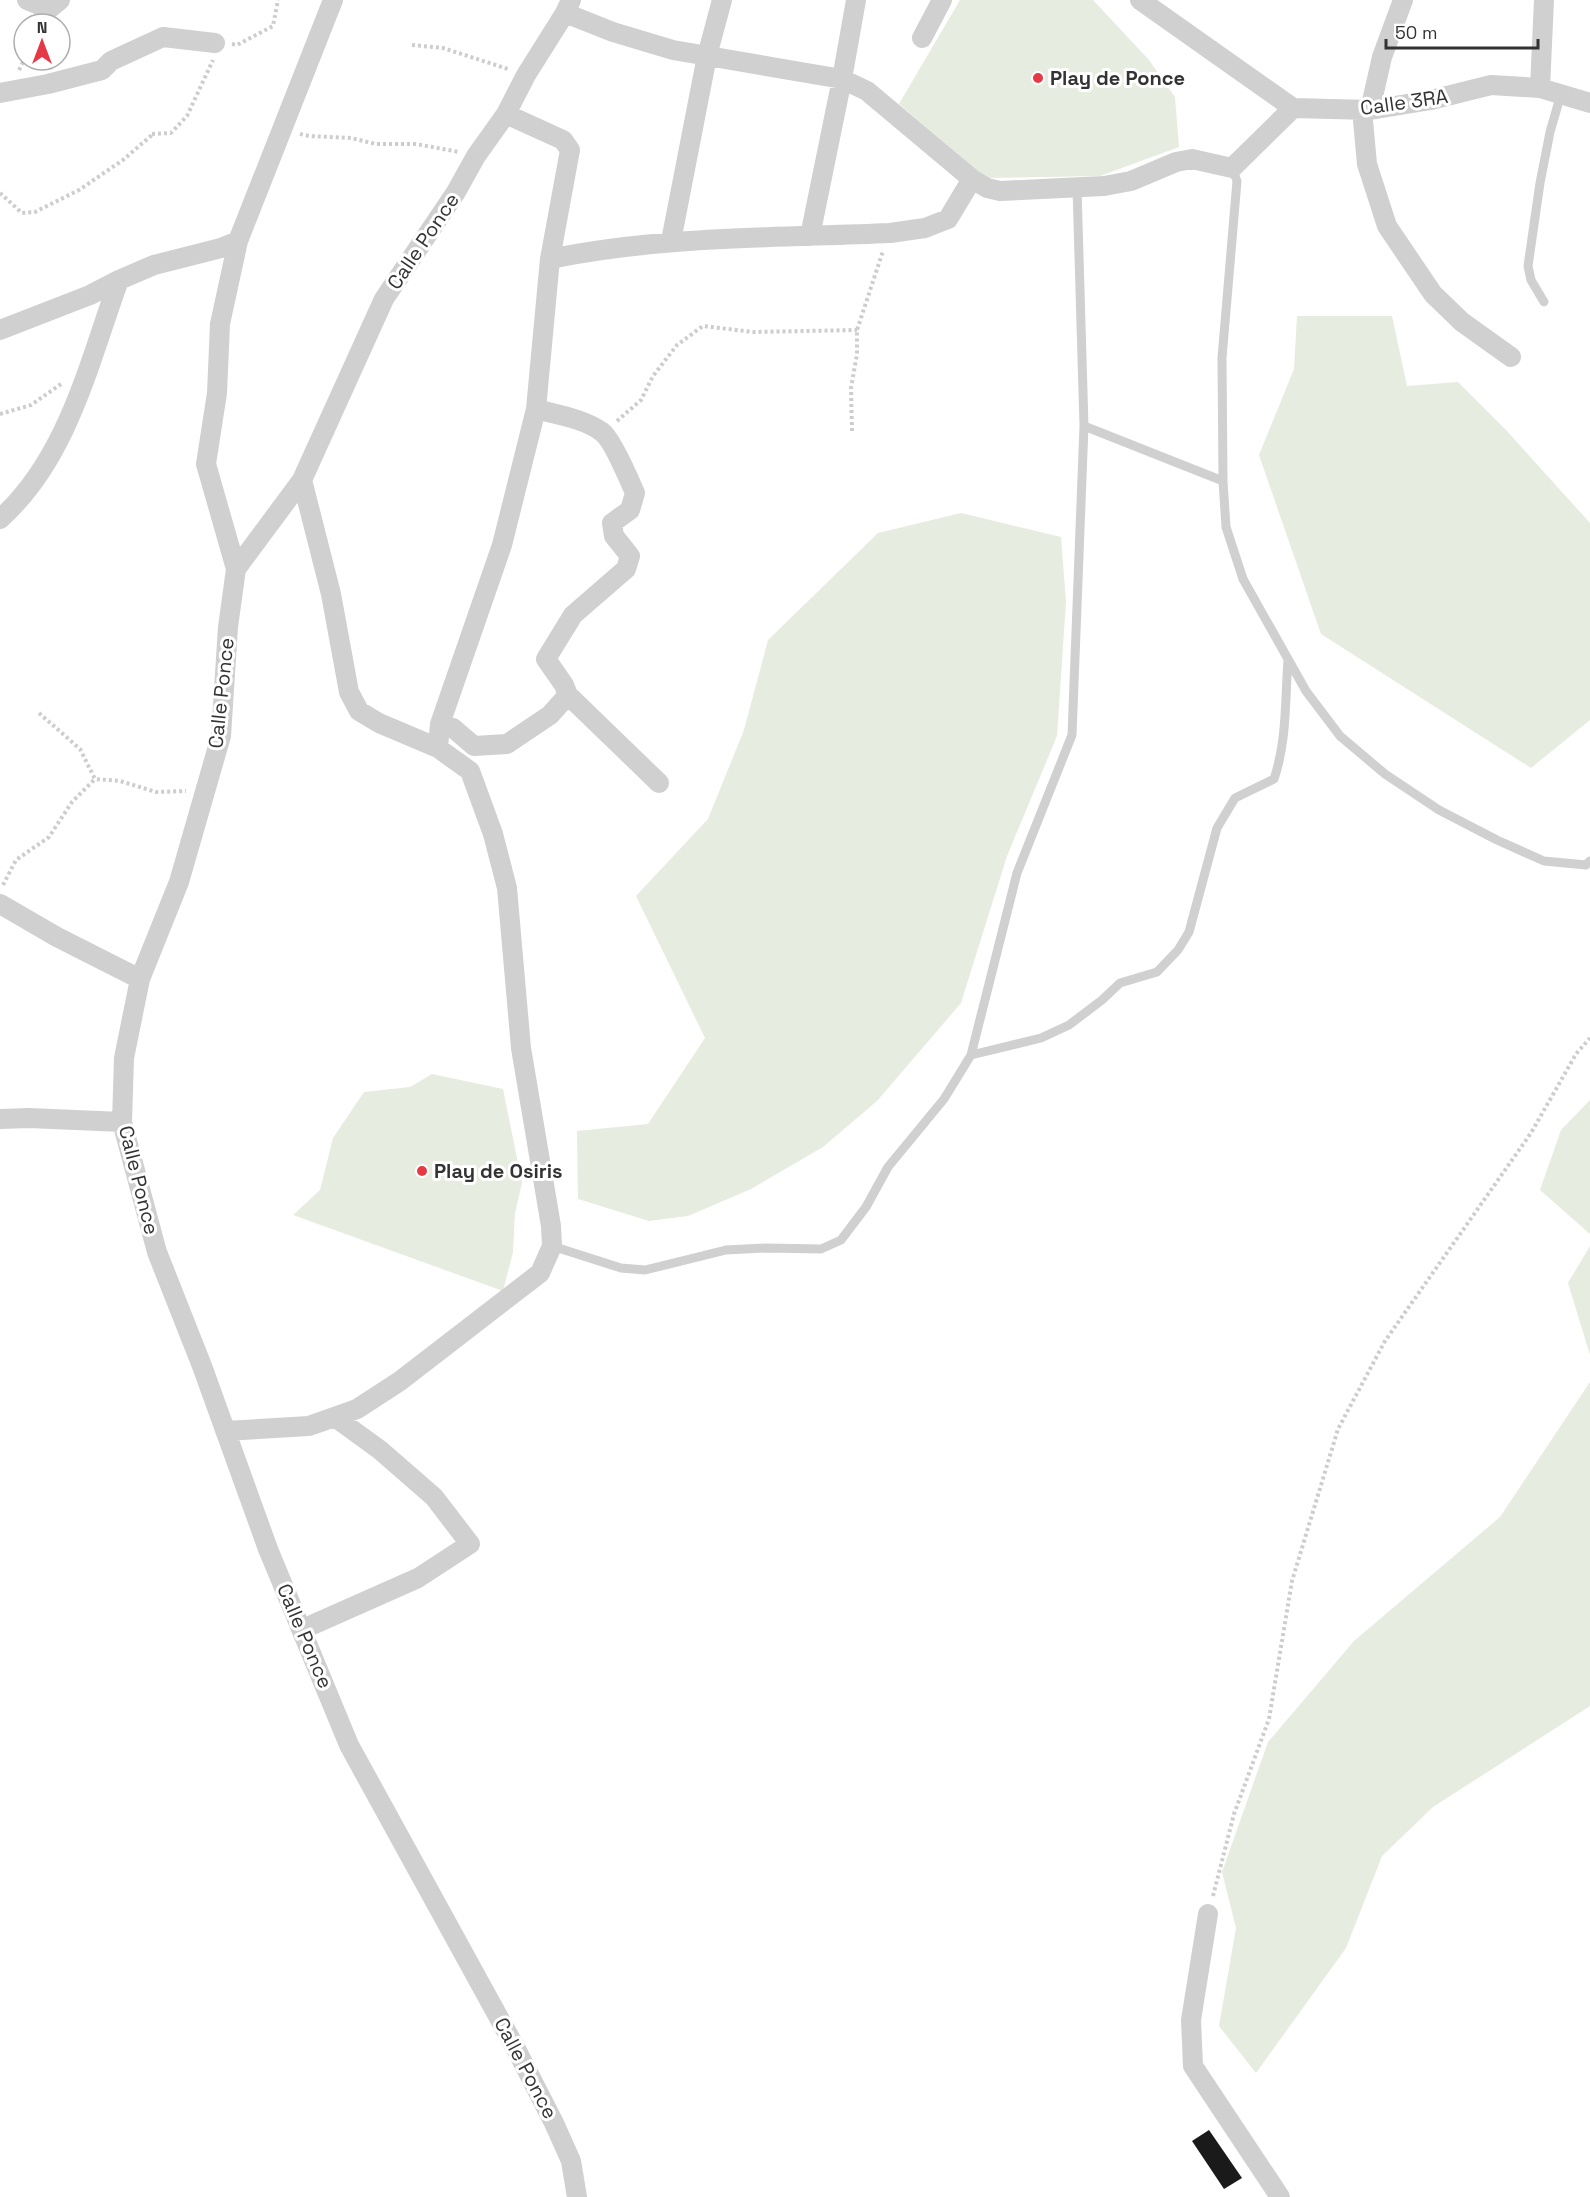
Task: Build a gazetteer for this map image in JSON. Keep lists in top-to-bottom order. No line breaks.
{"streets":{"street":["Calle 3RA","Calle Ponce"]},"places":["Play de Ponce","Play de Osiris"],"scale_bar":"50 m","north":"top"}
